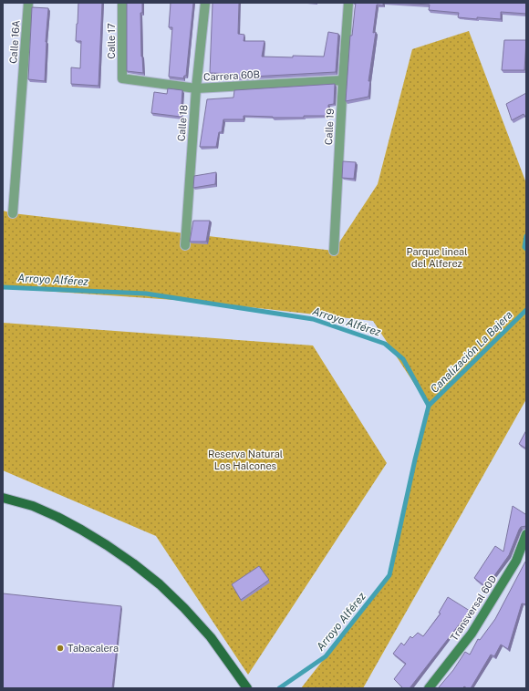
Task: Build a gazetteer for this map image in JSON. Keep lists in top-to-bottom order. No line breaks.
{"streets":{"street":["Calle 17","Calle 16A","Carrera 60B","Calle 18","Calle 19","Transversal 60D"]},"crossings":[["Calle 17","Carrera 60B"],["Carrera 60B","Calle 18"],["Carrera 60B","Calle 19"]],"water":["Arroyo Alférez","Canalización La Bajera"],"parks":["Parque lineal del Alferez","Reserva Natural Los Halcones"],"places":["Tabacalera"]}
